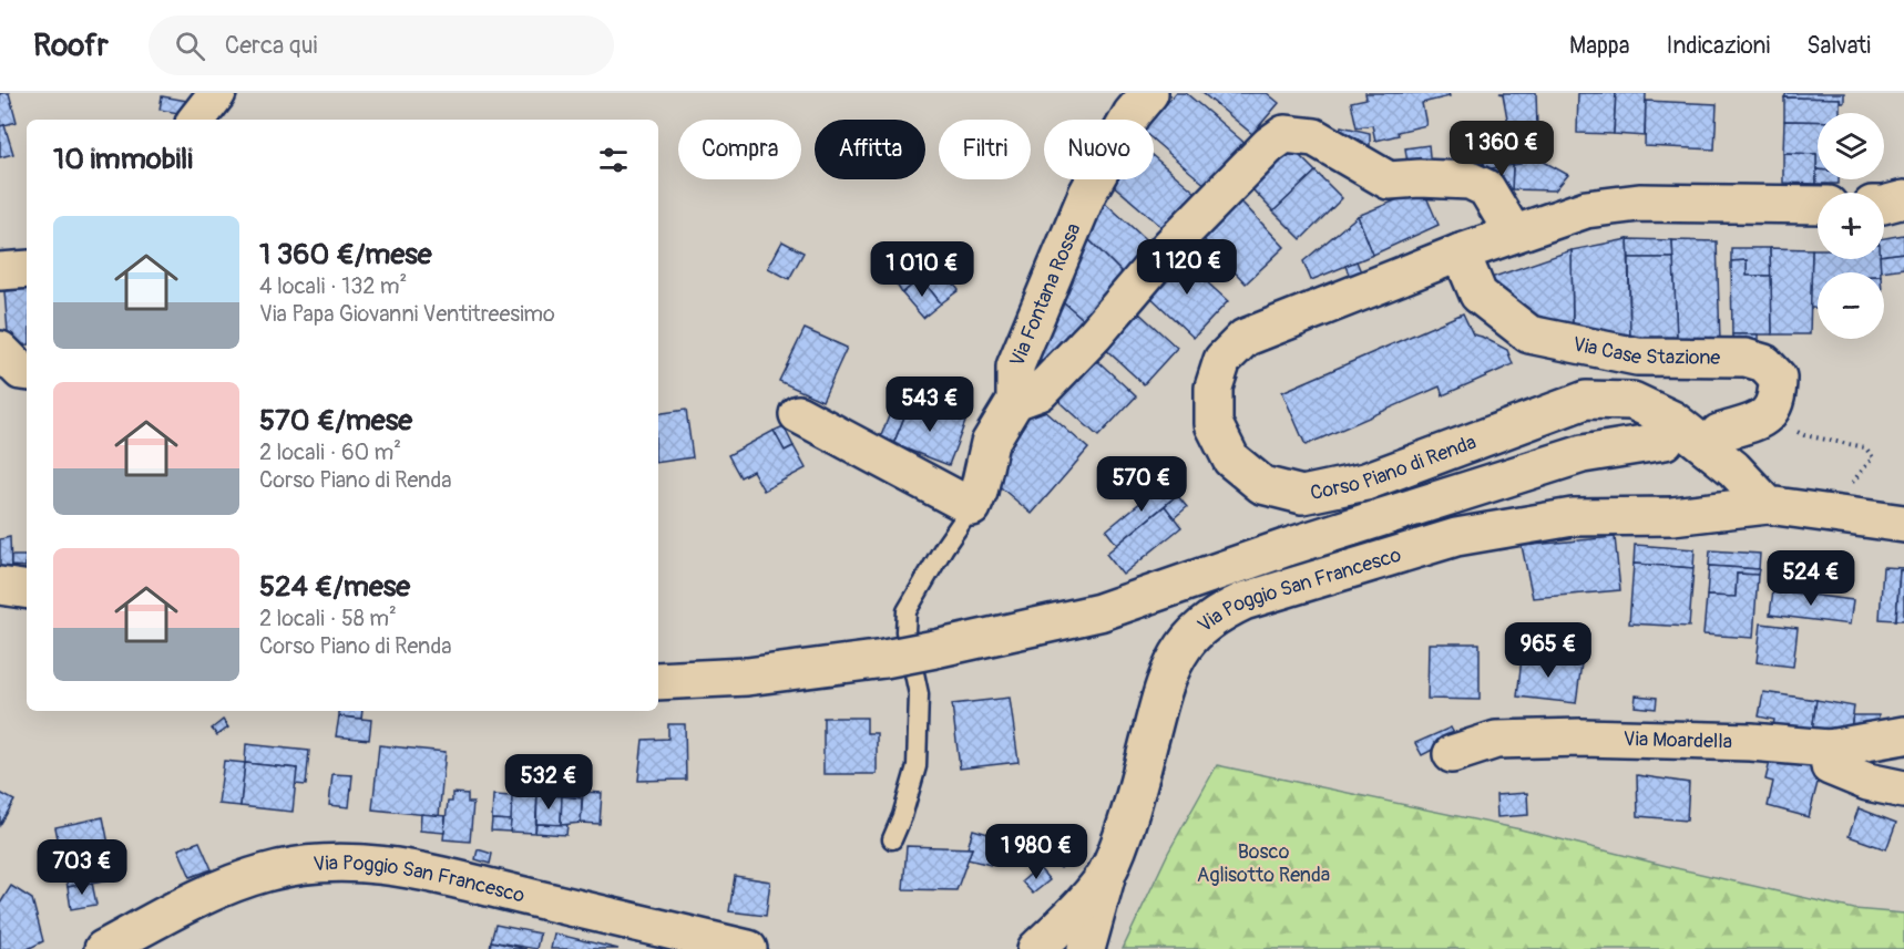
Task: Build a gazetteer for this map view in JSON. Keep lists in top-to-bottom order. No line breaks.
{"streets":{"street":["Via Fontana Rossa","Via Case Stazione","Corso Piano di Renda","Via Poggio San Francesco","Via Moardella"]},"crossings":[["Via Case Stazione","Corso Piano di Renda"],["Corso Piano di Renda","Via Poggio San Francesco"]],"parks":["Bosco Aglisotto Renda"],"page":{"header":"Roofr","search":"Cerca qui","nav":["Mappa","Indicazioni","Salvati"],"map_buttons":["+","−"],"chip":["Compra","Affitta","Filtri","Nuovo"],"heading":"10 immobili","price":["1 360 €","1 120 €","1 010 €","543 €","570 €","524 €","965 €","532 €","1 980 €","703 €"],"list":[{"name":"1 360 €/mese","note":"4 locali · 132 m² · Via Papa Giovanni Ventitreesimo"},{"name":"570 €/mese","note":"2 locali · 60 m² · Corso Piano di Renda"},{"name":"524 €/mese","note":"2 locali · 58 m² · Corso Piano di Renda"}]}}
